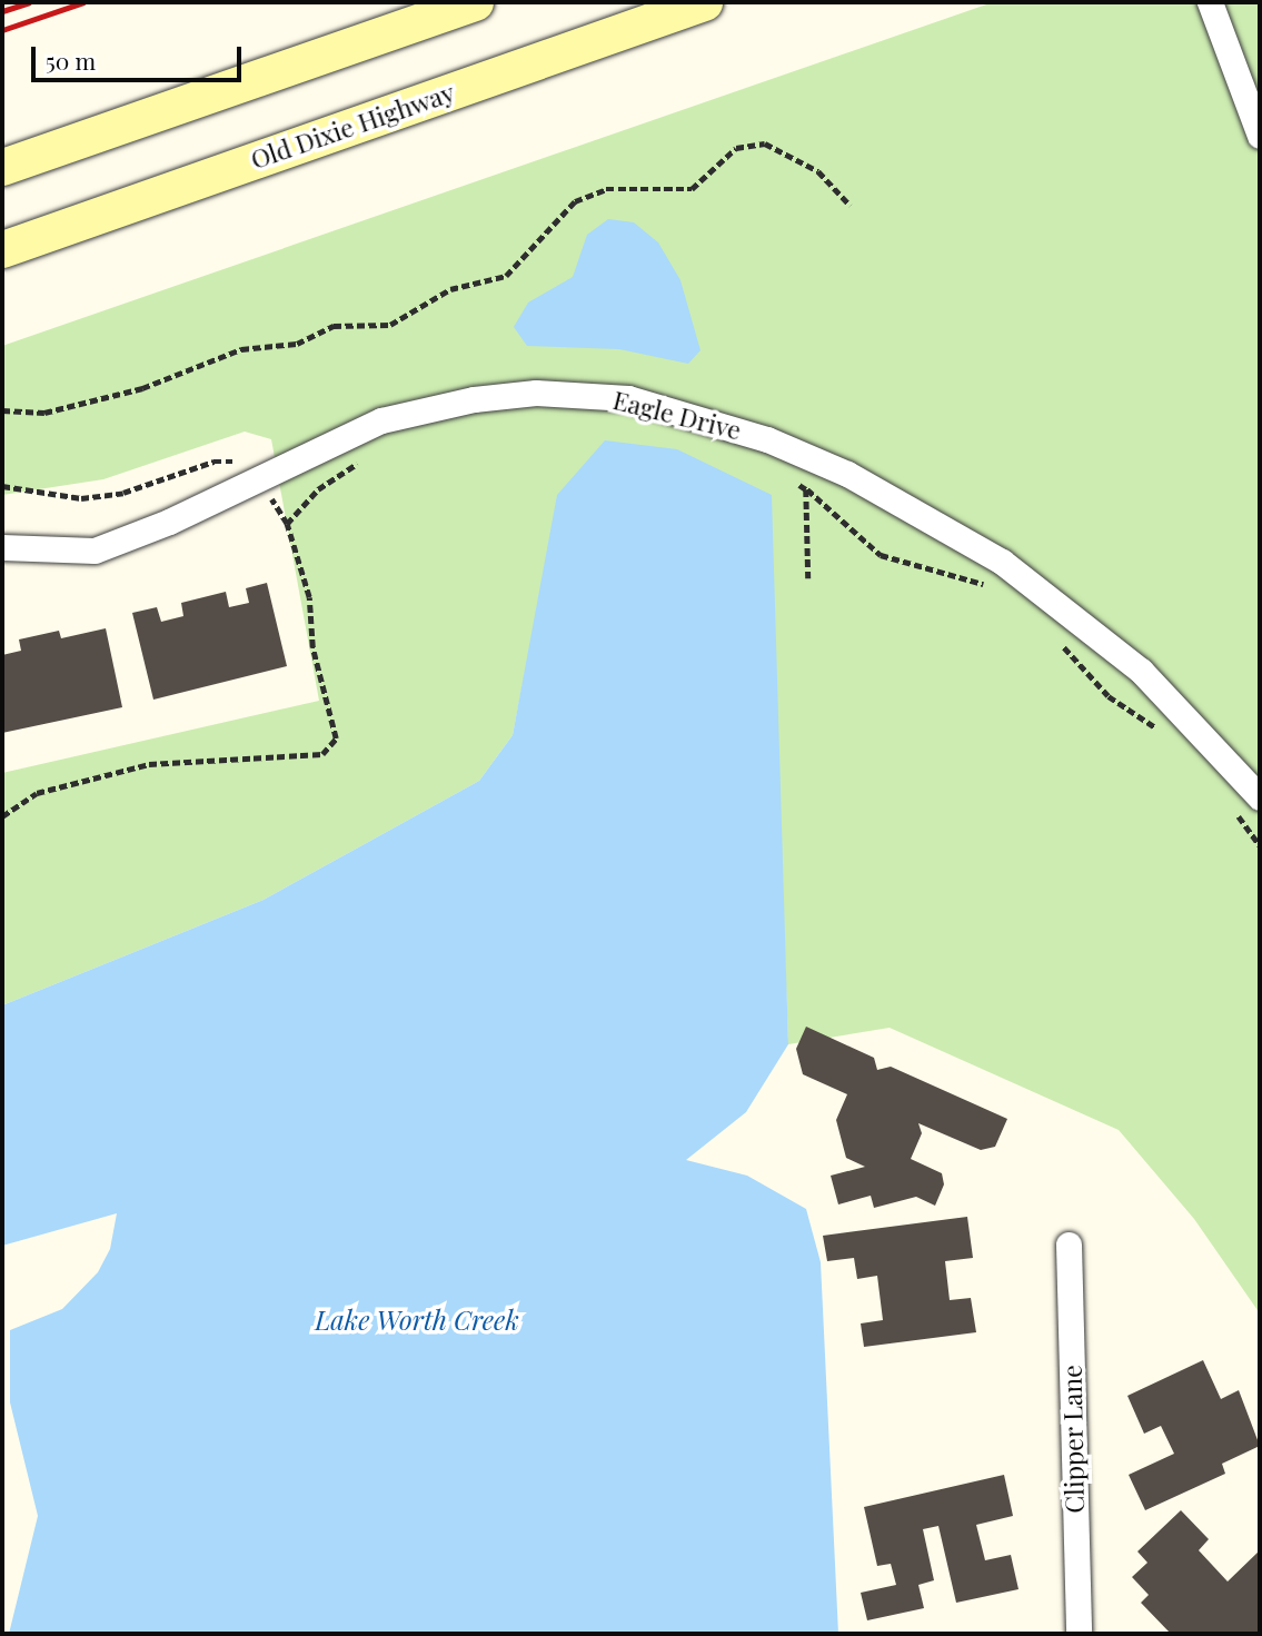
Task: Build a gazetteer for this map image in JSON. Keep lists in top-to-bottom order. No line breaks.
{"streets":{"main road":["Old Dixie Highway"],"street":["Eagle Drive","Clipper Lane"]},"water":["Lake Worth Creek"],"scale_bar":"50 m"}
